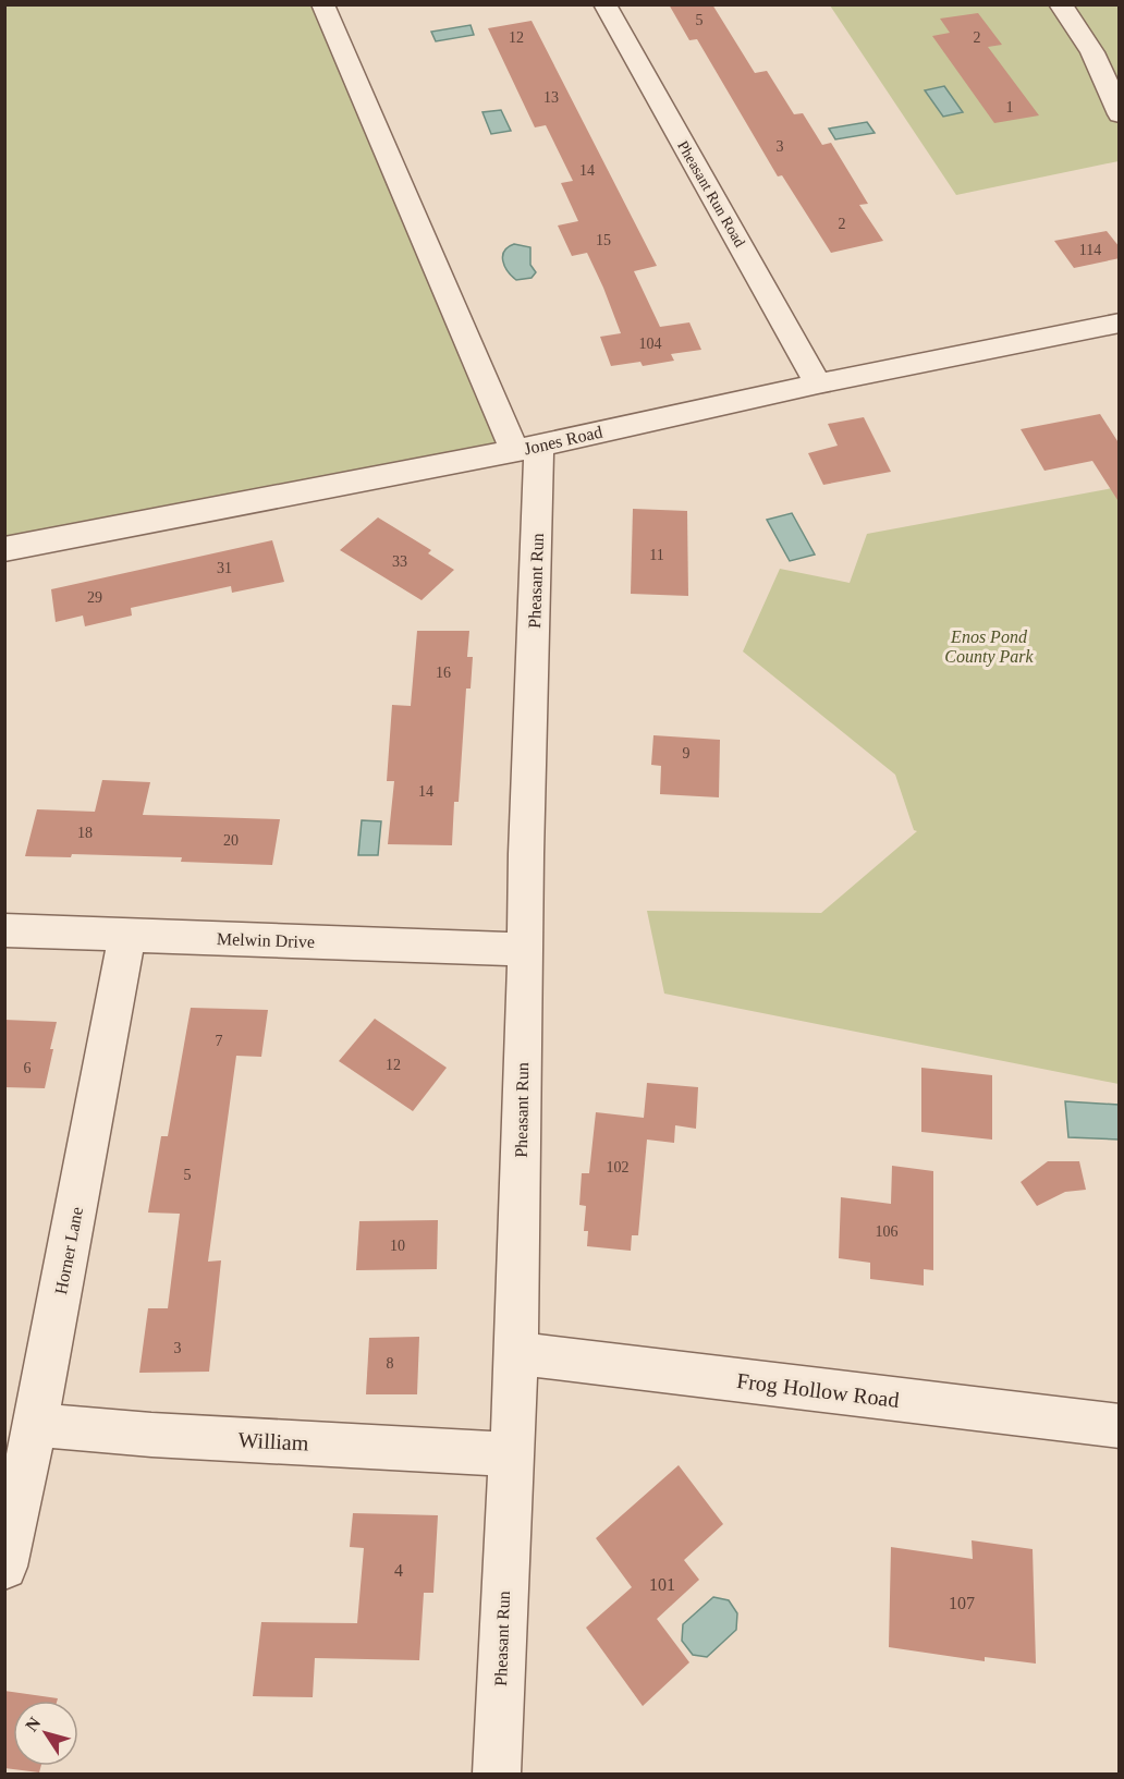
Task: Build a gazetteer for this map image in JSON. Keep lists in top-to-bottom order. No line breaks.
{"streets":{"street":["Pheasant Run Road","Jones Road","Pheasant Run","Melwin Drive","Horner Lane","Frog Hollow Road","William"]},"crossings":[["Pheasant Run Road","Jones Road"],["Jones Road","Pheasant Run"],["Pheasant Run","Melwin Drive"],["Pheasant Run","Frog Hollow Road"],["Pheasant Run","William"],["Melwin Drive","Horner Lane"],["Horner Lane","William"]],"parks":["Enos Pond County Park"],"house_numbers":["5","12","2","13","1","3","14","2","15","114","104","11","33","31","29","16","9","14","18","20","7","12","6","102","5","106","10","3","8","4","101","107"],"north":"top left"}
